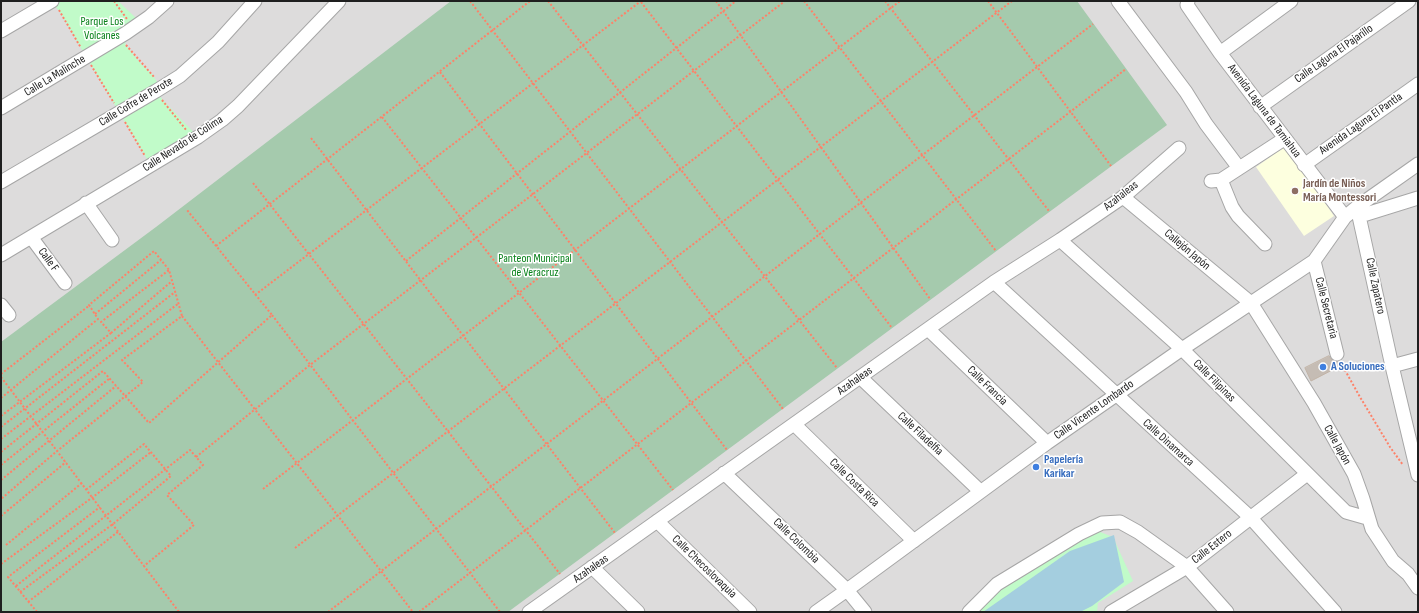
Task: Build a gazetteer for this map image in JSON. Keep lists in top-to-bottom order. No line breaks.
{"streets":{"street":["Calle Laguna El Pajarillo","Calle La Malinche","Calle Cofre de Perote","Avenida Laguna de Tamiahua","Avenida Laguna El Pantla","Calle Nevado de Colima","Azahaleas","Callejón Japón","Calle F","Calle Zapatero","Calle Secretaria","Calle Filipinas","Calle Francia","Calle Vicente Lombardo","Calle Filadelfia","Calle Dinamarca","Calle Japón","Calle Costa Rica","Calle Colombia","Calle Estero","Calle Checoslovaquia"]},"crossings":[["Calle Laguna El Pajarillo","Avenida Laguna de Tamiahua"],["Avenida Laguna de Tamiahua","Avenida Laguna El Pantla"],["Avenida Laguna de Tamiahua","Calle Vicente Lombardo"],["Calle Nevado de Colima","Calle F"],["Azahaleas","Callejón Japón"],["Azahaleas","Calle Filipinas"],["Azahaleas","Calle Francia"],["Azahaleas","Calle Filadelfia"],["Azahaleas","Calle Dinamarca"],["Azahaleas","Calle Costa Rica"],["Azahaleas","Calle Colombia"],["Azahaleas","Calle Checoslovaquia"],["Callejón Japón","Calle Vicente Lombardo"],["Callejón Japón","Calle Japón"],["Calle Zapatero","Calle Vicente Lombardo"],["Calle Secretaria","Calle Vicente Lombardo"],["Calle Filipinas","Calle Vicente Lombardo"],["Calle Filipinas","Calle Japón"],["Calle Filipinas","Calle Estero"],["Calle Francia","Calle Vicente Lombardo"],["Calle Vicente Lombardo","Calle Filadelfia"],["Calle Vicente Lombardo","Calle Dinamarca"],["Calle Vicente Lombardo","Calle Japón"],["Calle Vicente Lombardo","Calle Costa Rica"],["Calle Vicente Lombardo","Calle Colombia"],["Calle Dinamarca","Calle Estero"]],"parks":["Parque Los Volcanes","Panteon Municipal de Veracruz"],"places":["Jardín de Niños María Montessori","A Soluciones","Papelería Karikar"]}
